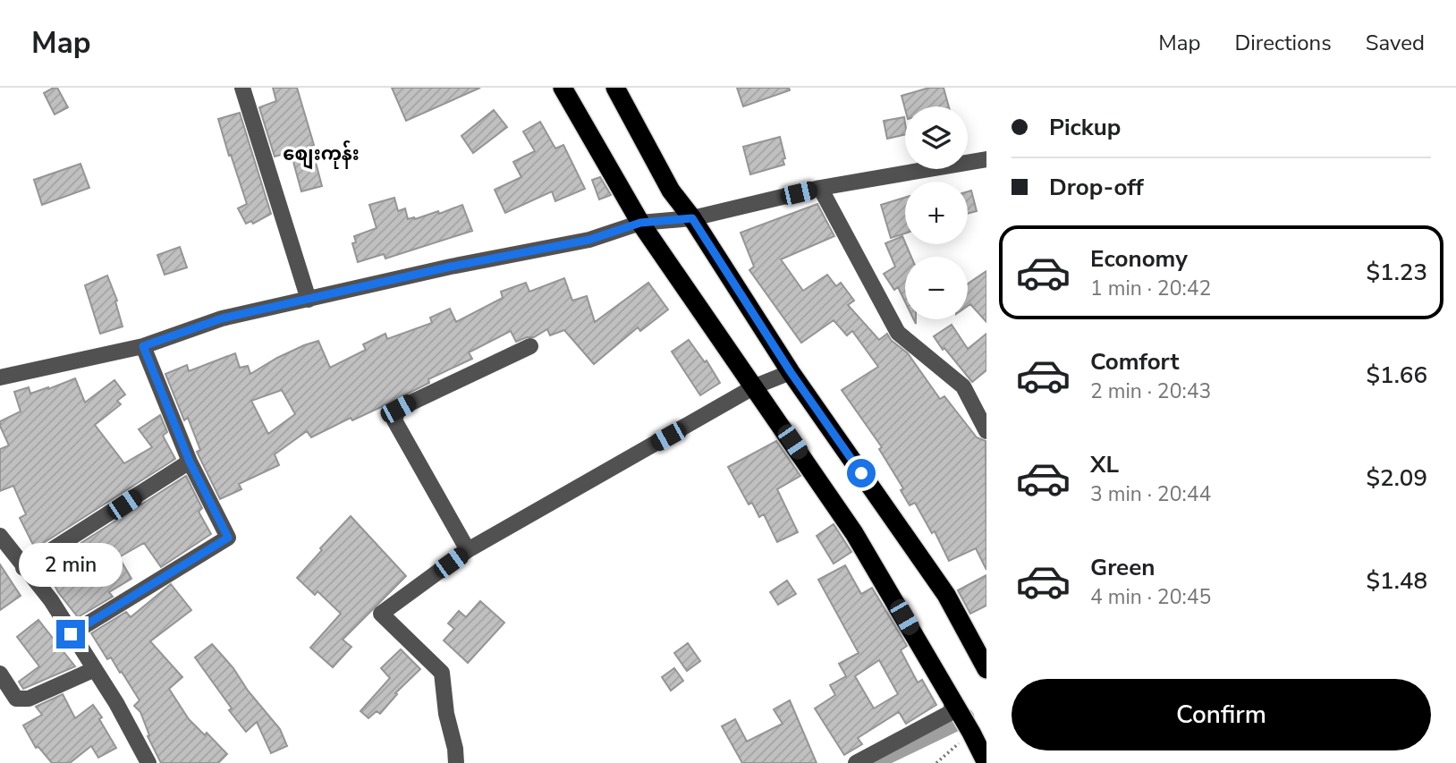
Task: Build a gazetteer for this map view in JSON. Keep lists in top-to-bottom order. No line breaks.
{"districts":["စျေးကုန်း"],"page":{"header":"Map","nav":["Map","Directions","Saved"],"banner":["Pickup","Drop-off"],"map_buttons":["+","−"],"list":[{"name":"Economy","note":"1 min · 20:42","value":"$1.23"},{"name":"Comfort","note":"2 min · 20:43","value":"$1.66"},{"name":"XL","note":"3 min · 20:44","value":"$2.09"},{"name":"Green","note":"4 min · 20:45","value":"$1.48"}],"bubble":"2 min","buttons":"Confirm"}}
